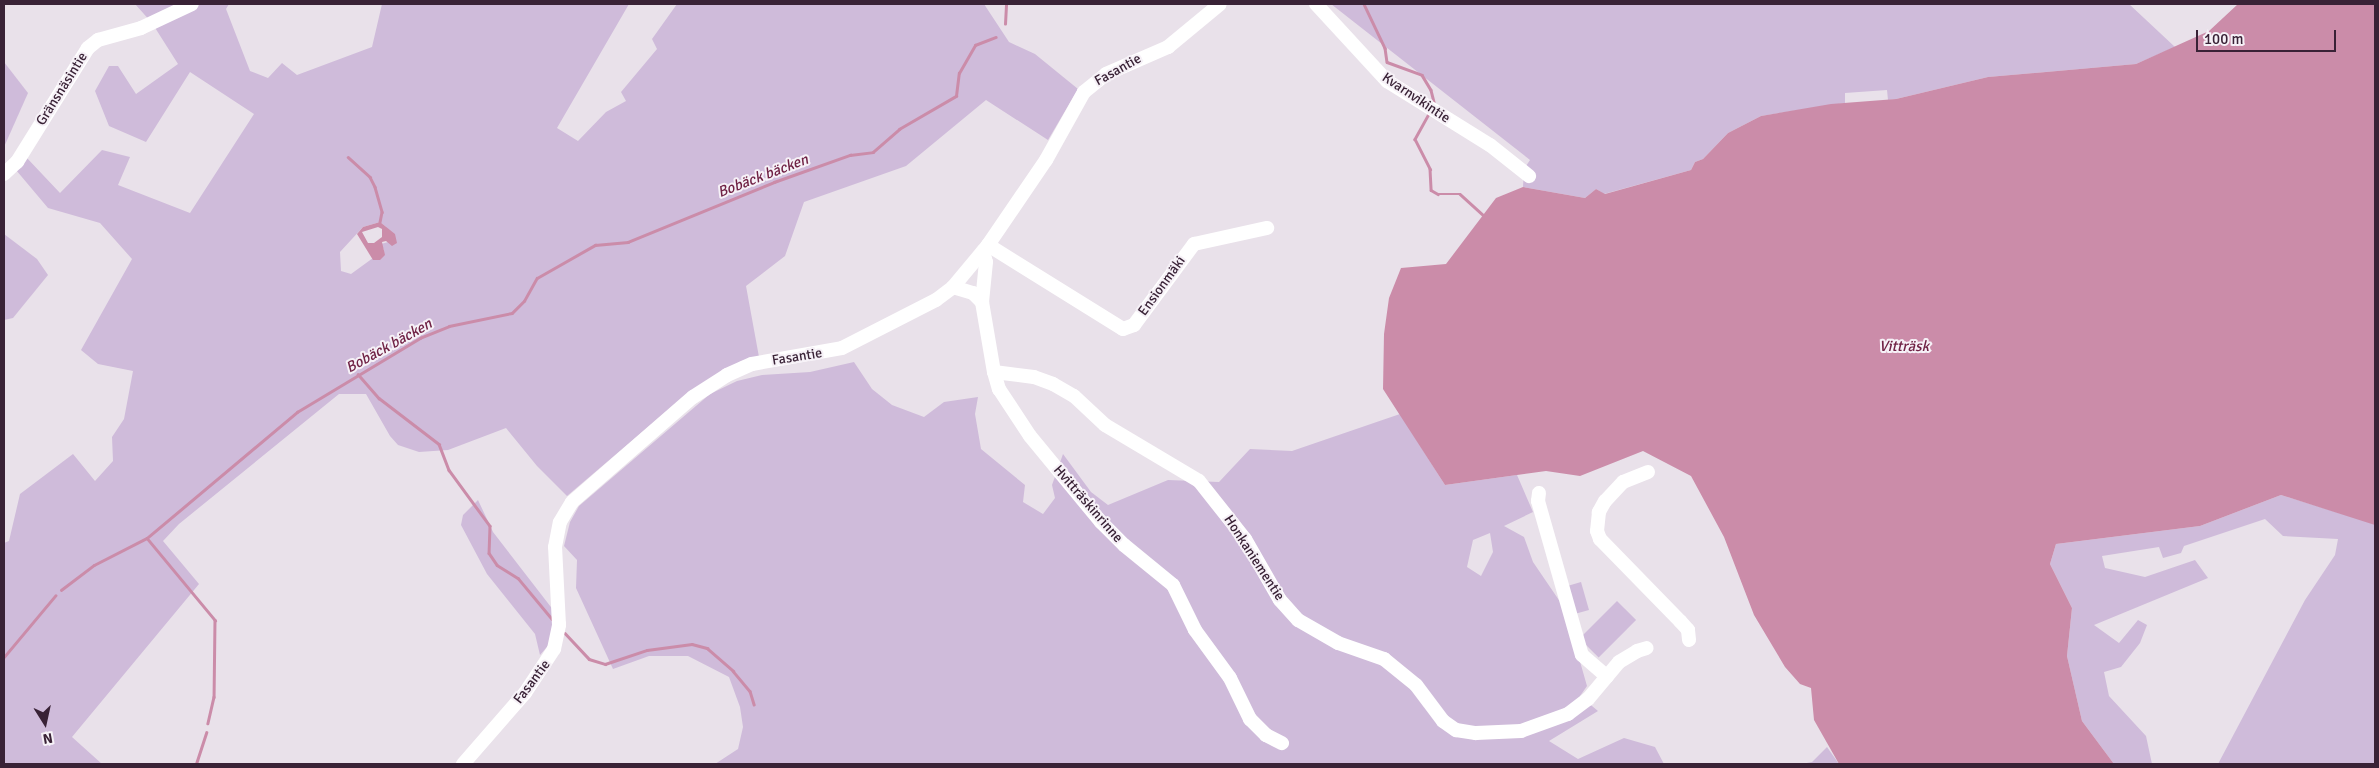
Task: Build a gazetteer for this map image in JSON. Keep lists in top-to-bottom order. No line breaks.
{"streets":{"street":["Fasantie","Gränsnäsintie","Kvarnvikintie","Ensionmäki","Hvitträskinrinne","Honkaniementie"]},"crossings":[["Fasantie","Ensionmäki"],["Hvitträskinrinne","Honkaniementie"]],"water":["Bobäck bäcken","Vitträsk"],"scale_bar":"100 m","north":"bottom"}
